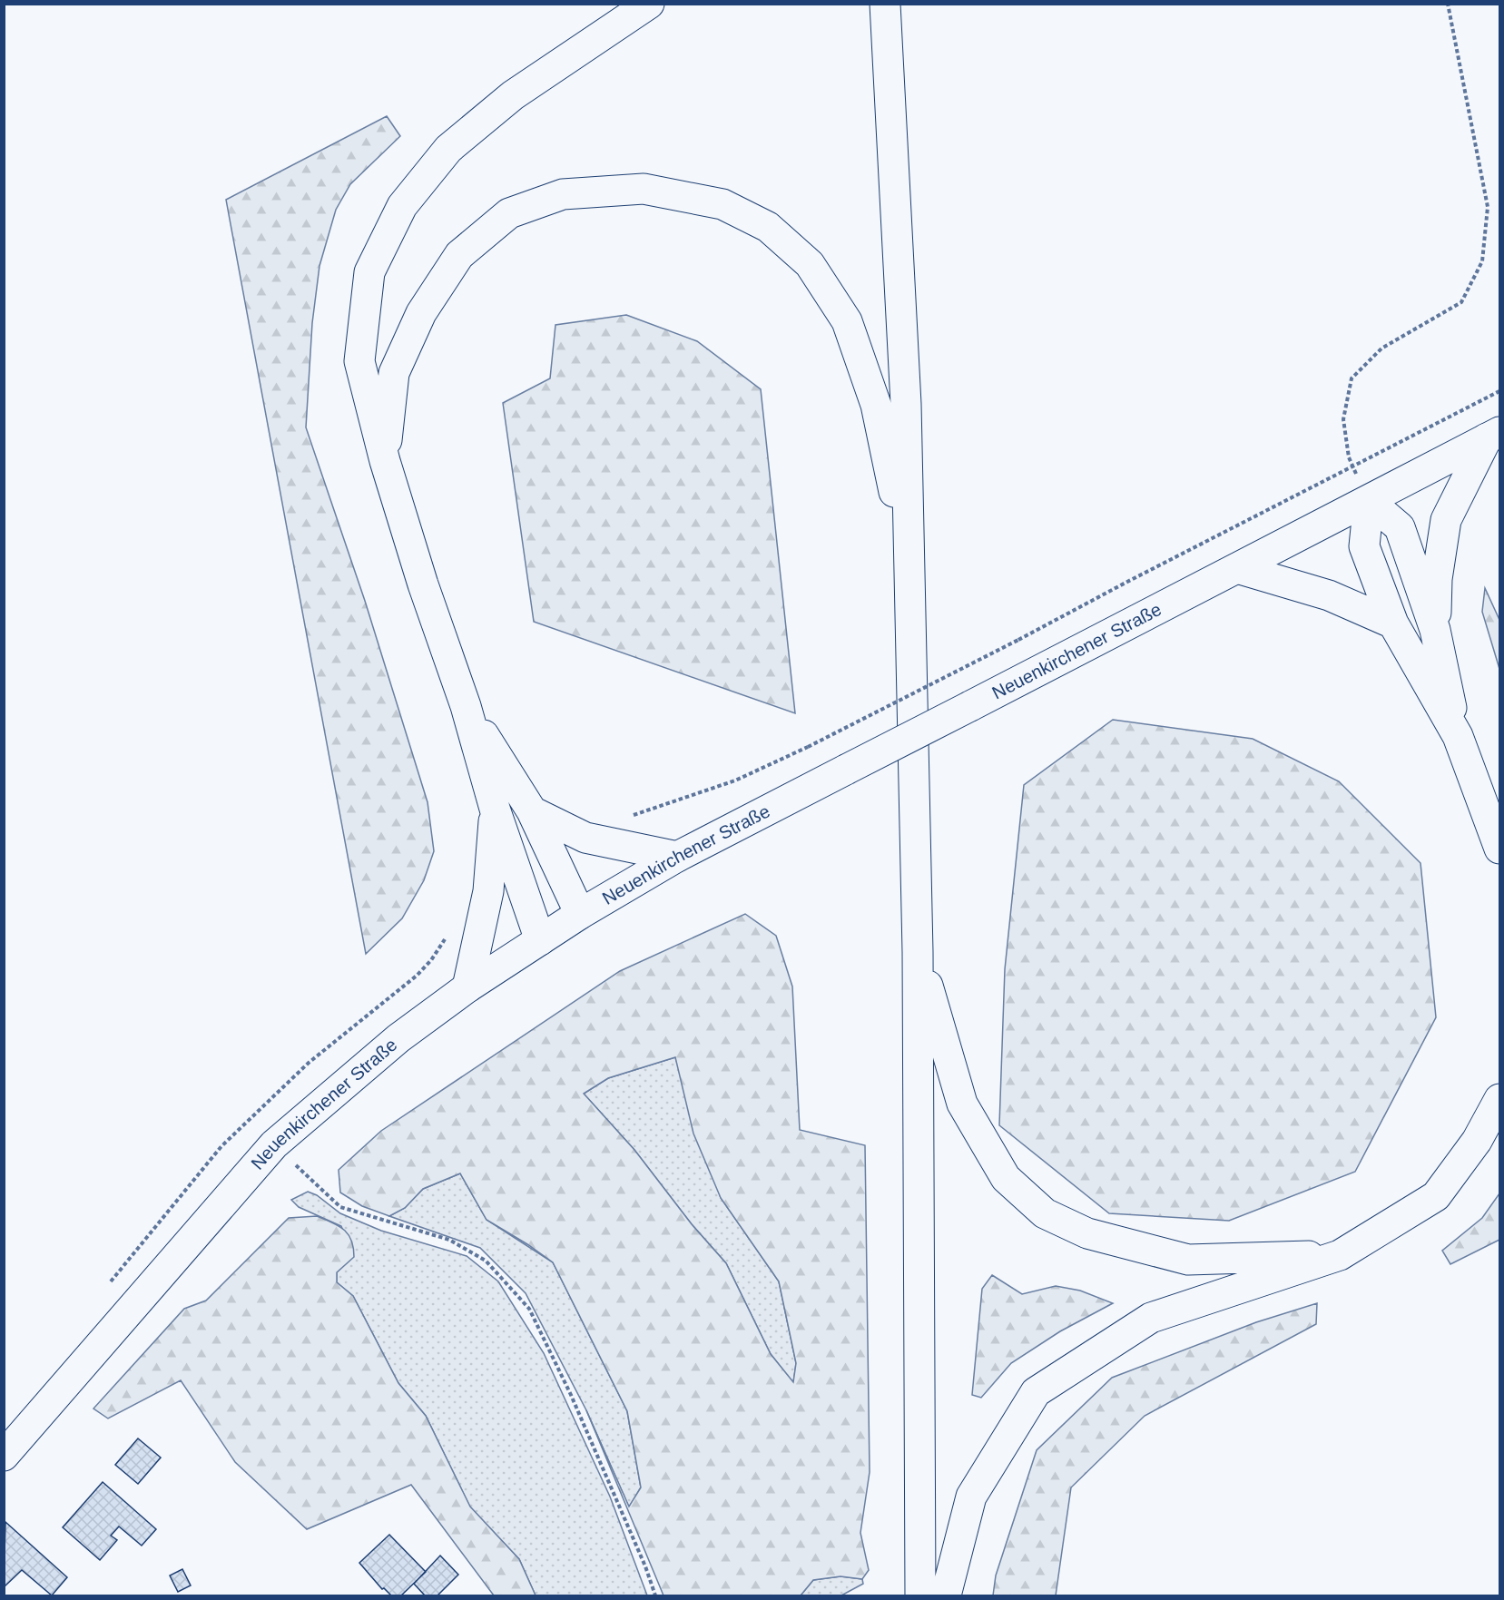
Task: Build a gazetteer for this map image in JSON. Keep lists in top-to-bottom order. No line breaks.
{"streets":{"main road":["Neuenkirchener Straße"]}}
